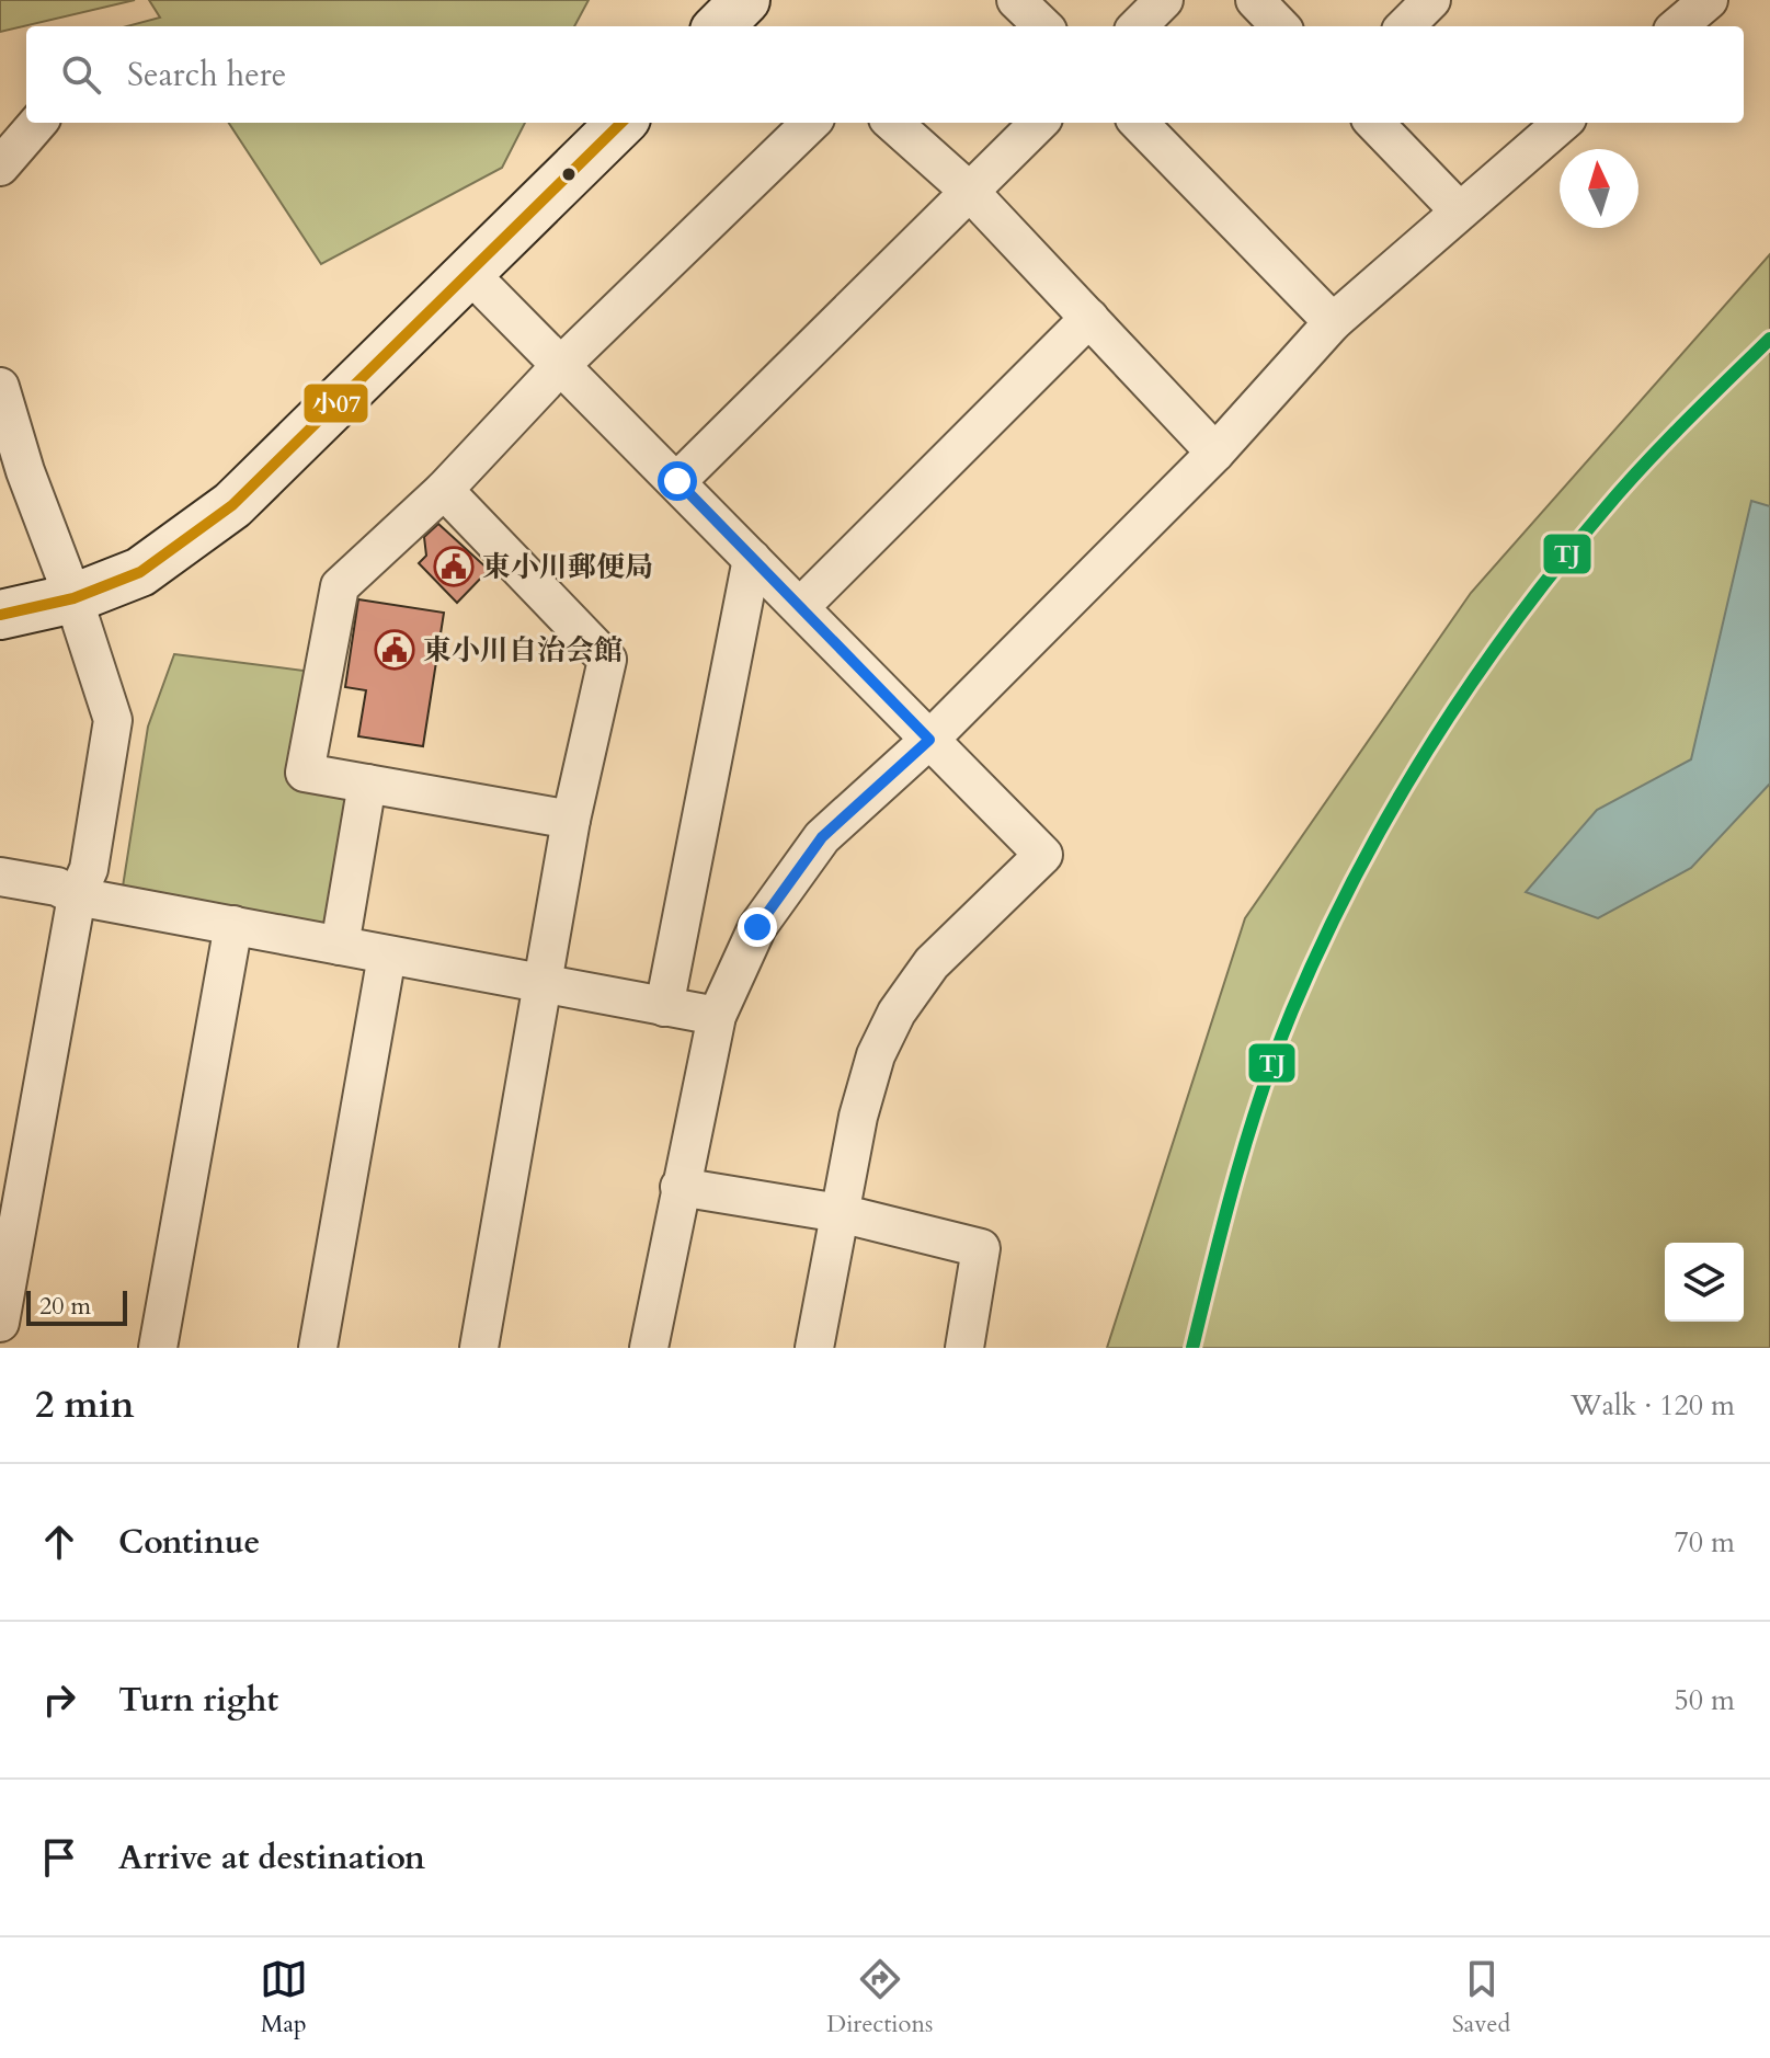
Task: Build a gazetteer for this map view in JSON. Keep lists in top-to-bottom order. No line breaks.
{"places":{"public building":["東小川郵便局","東小川自治会館"]},"lines":["transit line 小07","transit line TJ"],"scale_bar":"20 m","north":"top","page":{"search":"Search here","scale":"20 m","heading":["2 min","Walk · 120 m"],"list":[["Continue","70 m"],["Turn right","50 m"],"Arrive at destination"],"nav":["Map","Directions","Saved"]}}
